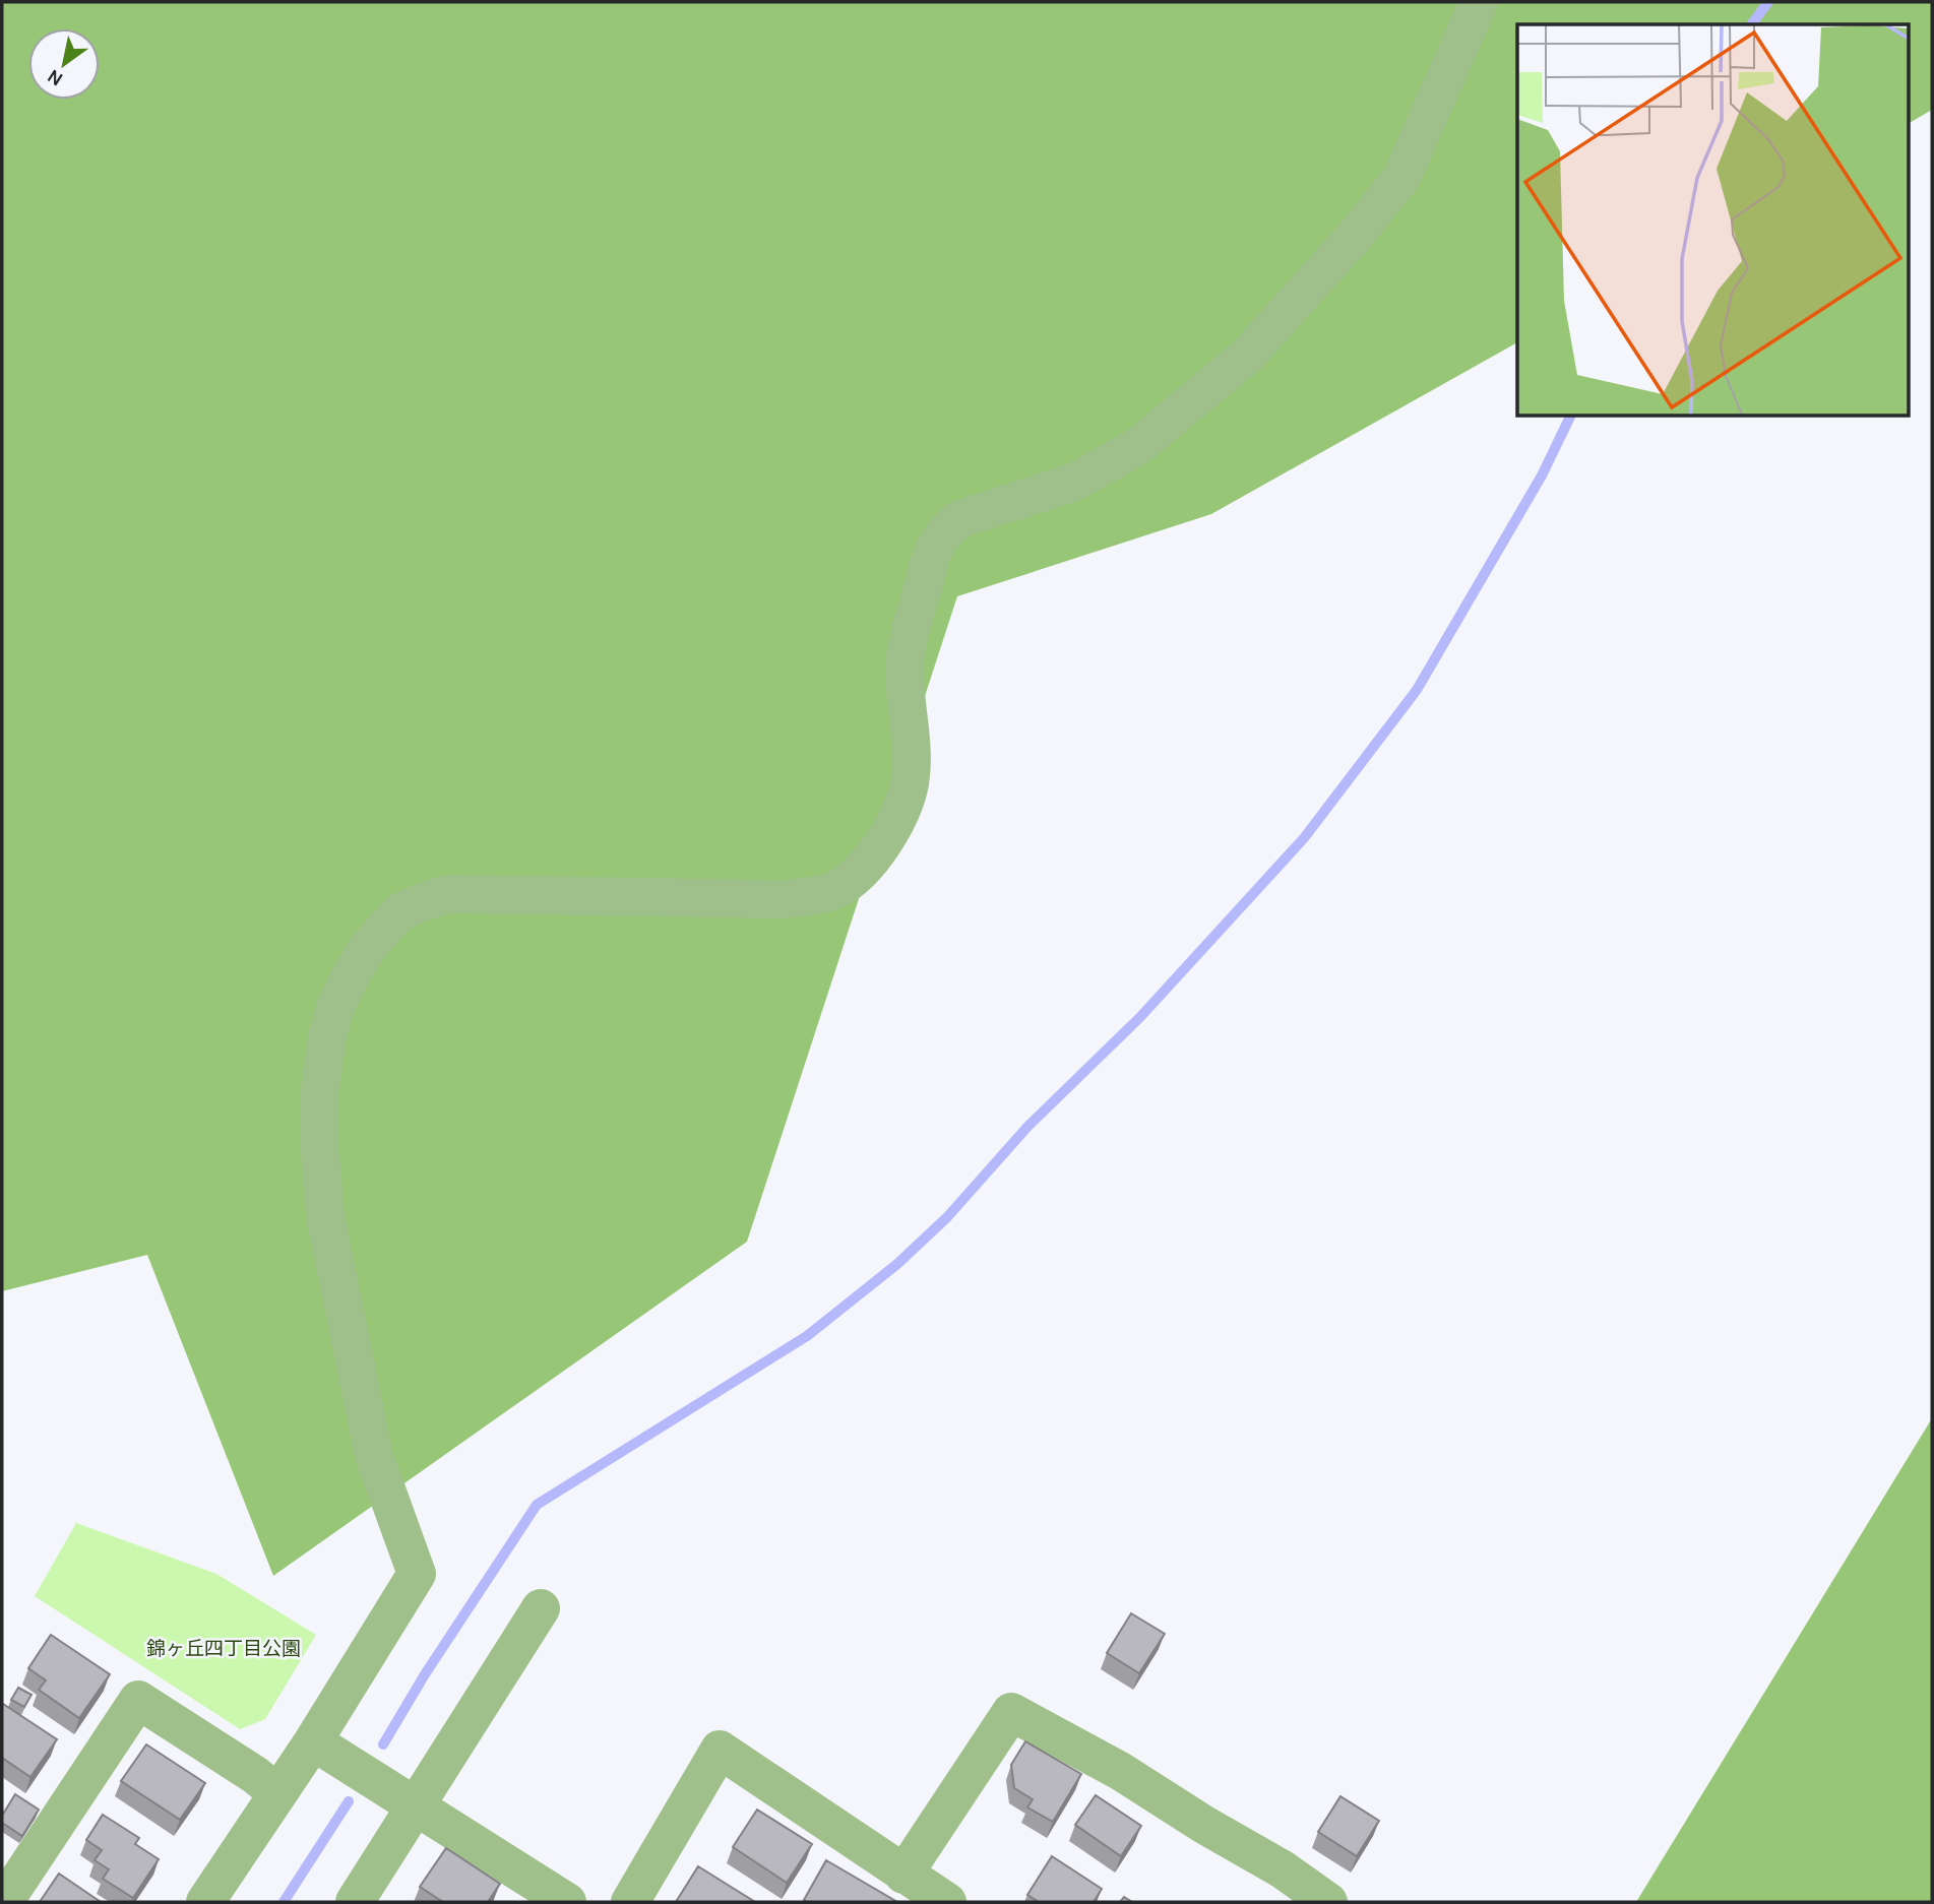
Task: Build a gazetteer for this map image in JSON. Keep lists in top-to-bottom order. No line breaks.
{"parks":["錦ヶ丘四丁目公園"],"north":"bottom left"}
